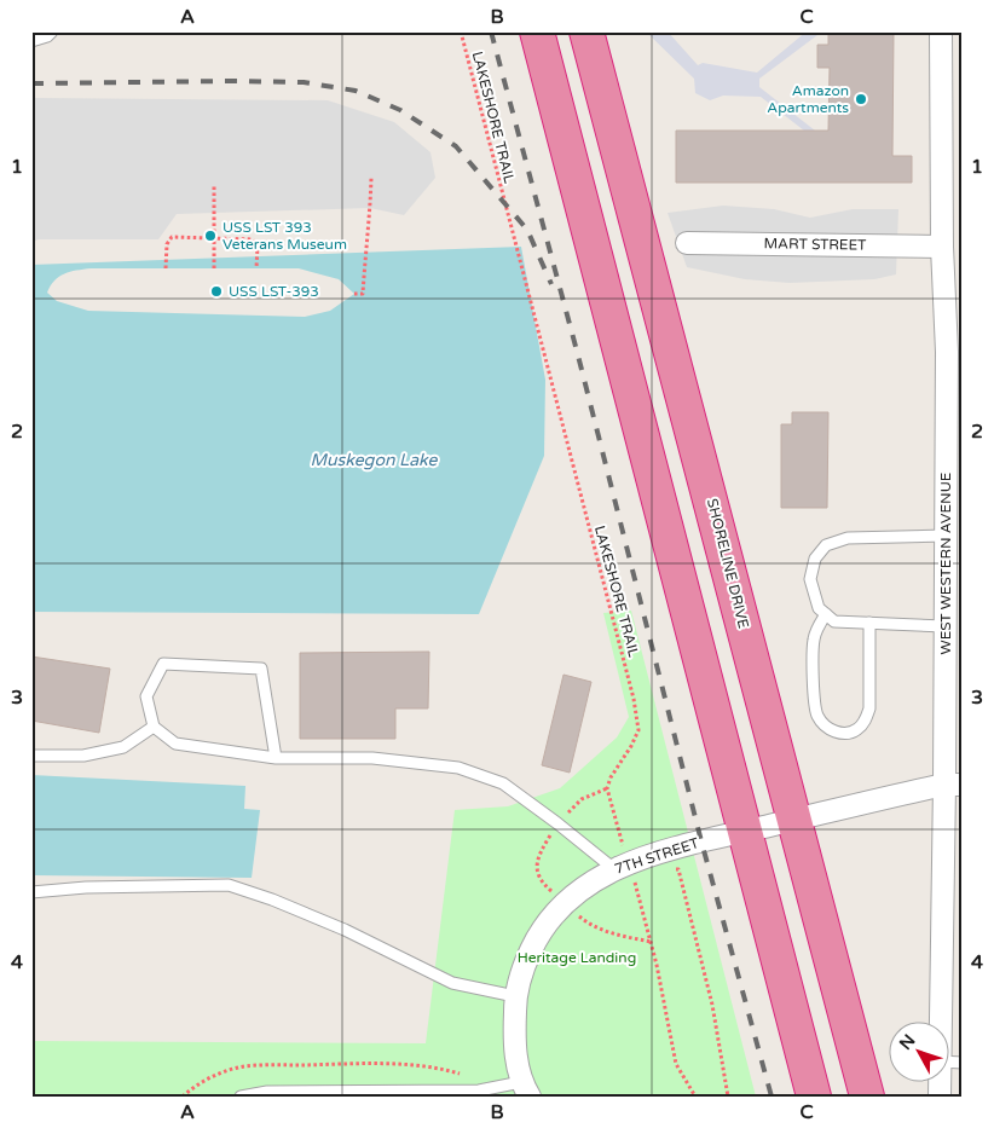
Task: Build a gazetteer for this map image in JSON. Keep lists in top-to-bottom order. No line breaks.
{"streets":{"highway":["SHORELINE DRIVE"],"street":["MART STREET","WEST WESTERN AVENUE","7TH STREET"],"path":["LAKESHORE TRAIL"]},"crossings":[["LAKESHORE TRAIL","7TH STREET"],["MART STREET","WEST WESTERN AVENUE"],["SHORELINE DRIVE","7TH STREET"],["WEST WESTERN AVENUE","7TH STREET"]],"water":["Muskegon Lake"],"parks":["Heritage Landing"],"places":["Amazon Apartments","USS LST 393 Veterans Museum","USS LST-393"],"north":"top left","grid":{"columns":["A","B","C"],"rows":["1","2","3","4"]}}
